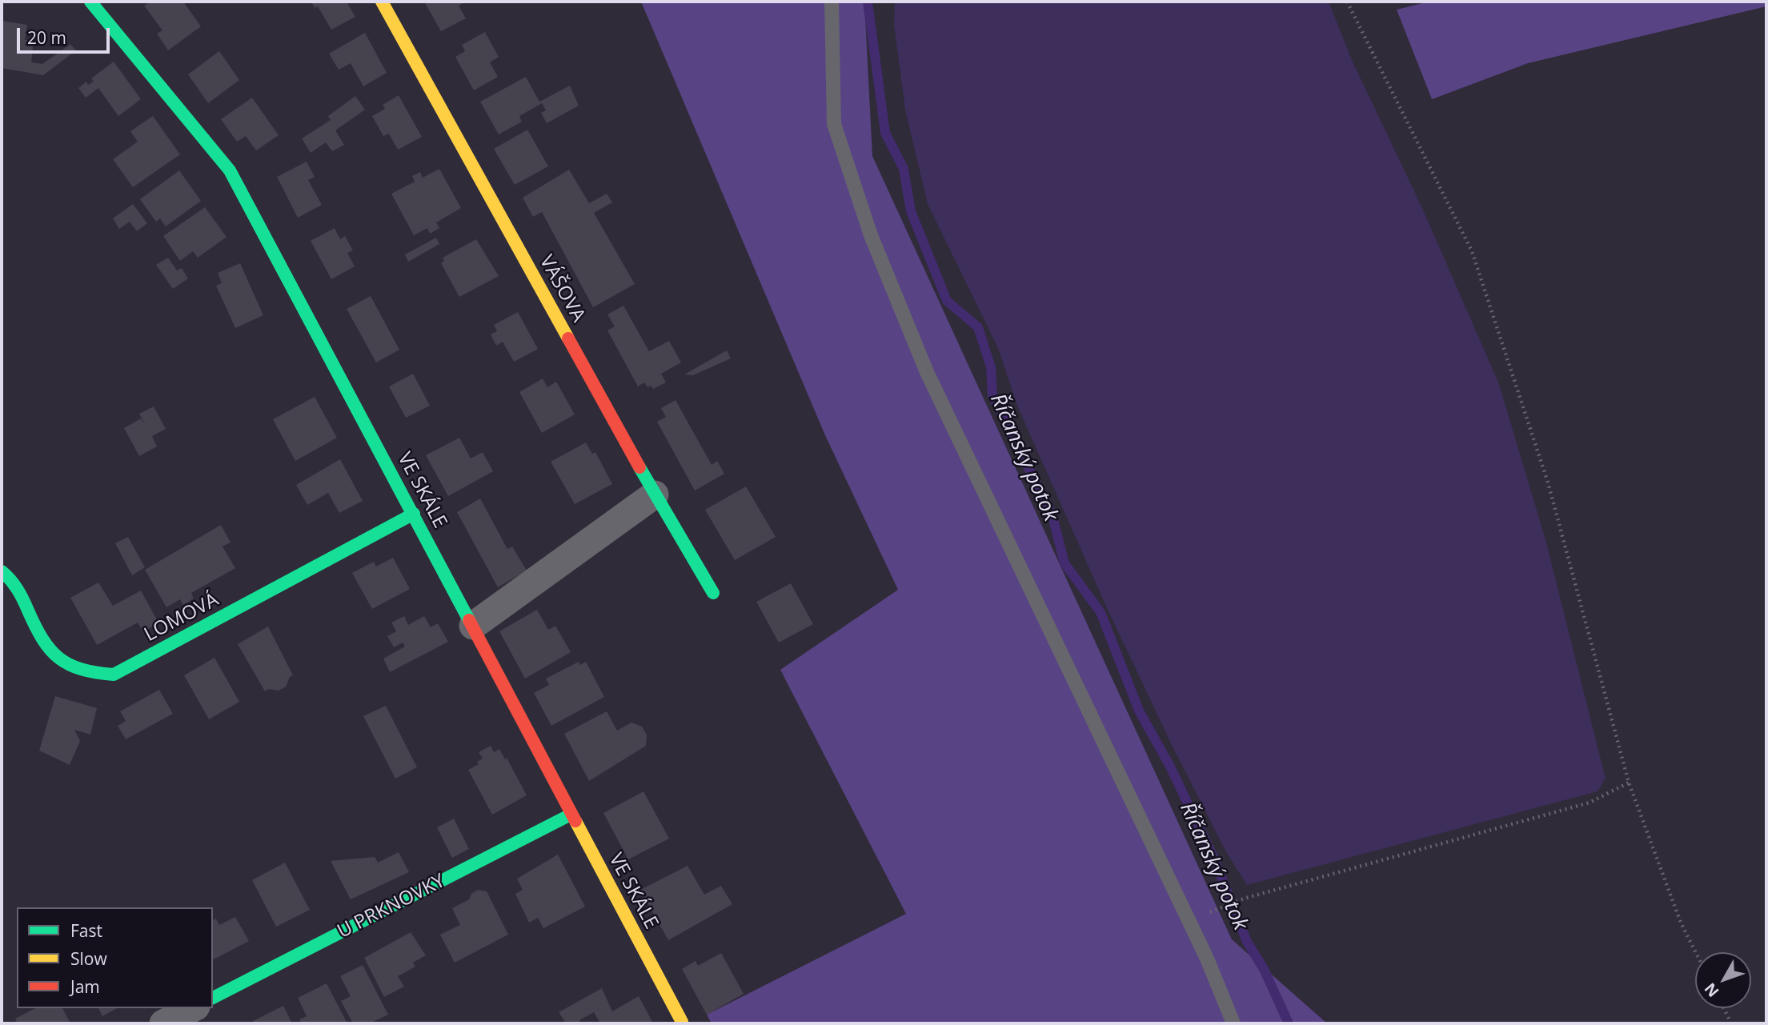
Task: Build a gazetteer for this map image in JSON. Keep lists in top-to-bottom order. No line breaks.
{"streets":{"street":["VÁŠOVA","VE SKÁLE","LOMOVÁ","U PRKNOVKY"]},"crossings":[["VE SKÁLE","LOMOVÁ"],["VE SKÁLE","U PRKNOVKY"]],"water":["Říčanský potok"],"legend":["Fast","Slow","Jam"],"scale_bar":"20 m","north":"bottom left"}
